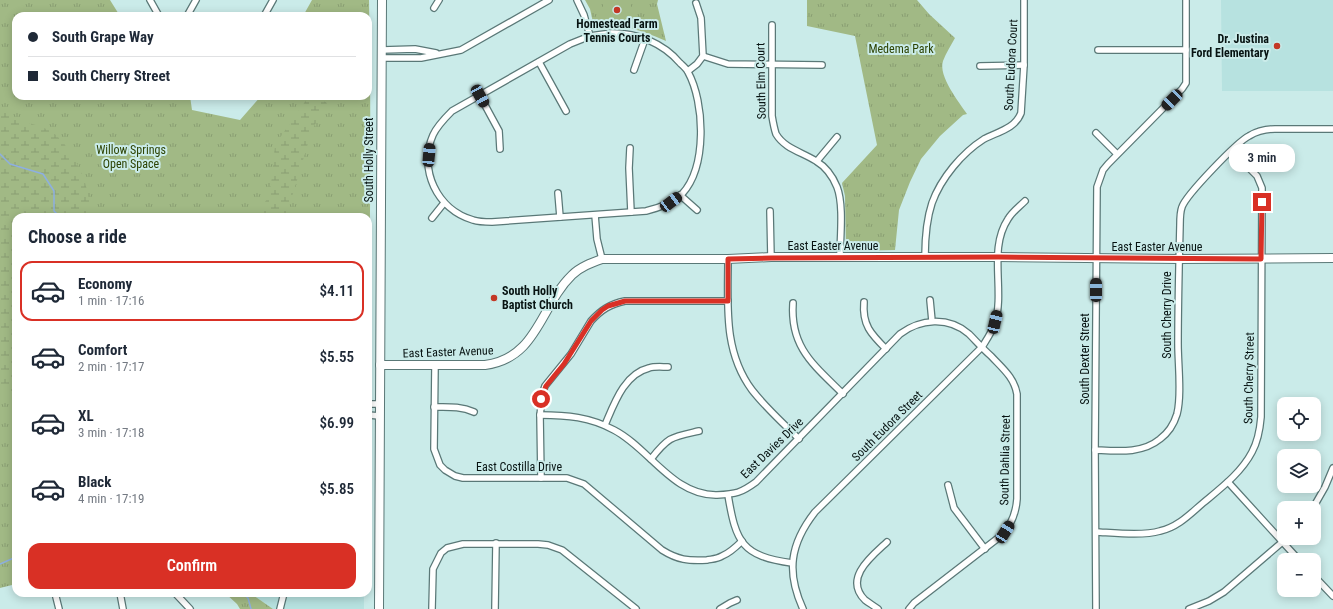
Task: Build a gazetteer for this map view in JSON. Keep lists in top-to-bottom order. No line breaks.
{"streets":{"street":["South Eudora Court","South Elm Court","South Holly Street","East Easter Avenue","South Cherry Drive","South Dexter Street","South Cherry Street","South Eudora Street","East Davies Drive","South Dahlia Street","East Costilla Drive"]},"crossings":[["South Eudora Court","East Easter Avenue"],["South Elm Court","East Easter Avenue"],["South Holly Street","East Easter Avenue"],["East Easter Avenue","South Cherry Drive"],["East Easter Avenue","South Dexter Street"],["East Easter Avenue","South Cherry Street"],["East Easter Avenue","South Eudora Street"],["East Easter Avenue","East Costilla Drive"],["South Cherry Drive","South Dexter Street"],["South Cherry Drive","South Cherry Street"],["South Dexter Street","South Cherry Street"],["South Eudora Street","East Davies Drive"],["South Eudora Street","South Dahlia Street"],["East Davies Drive","South Dahlia Street"]],"parks":["Medema Park","Willow Springs Open Space"],"places":["Homestead Farm Tennis Courts","Dr. Justina Ford Elementary","South Holly Baptist Church"],"page":{"banner":["South Grape Way","South Cherry Street"],"bubble":"3 min","heading":"Choose a ride","list":[{"name":"Economy","note":"1 min · 17:16","value":"$4.11"},{"name":"Comfort","note":"2 min · 17:17","value":"$5.55"},{"name":"XL","note":"3 min · 17:18","value":"$6.99"},{"name":"Black","note":"4 min · 17:19","value":"$5.85"}],"map_buttons":["+","−"],"buttons":"Confirm"}}
